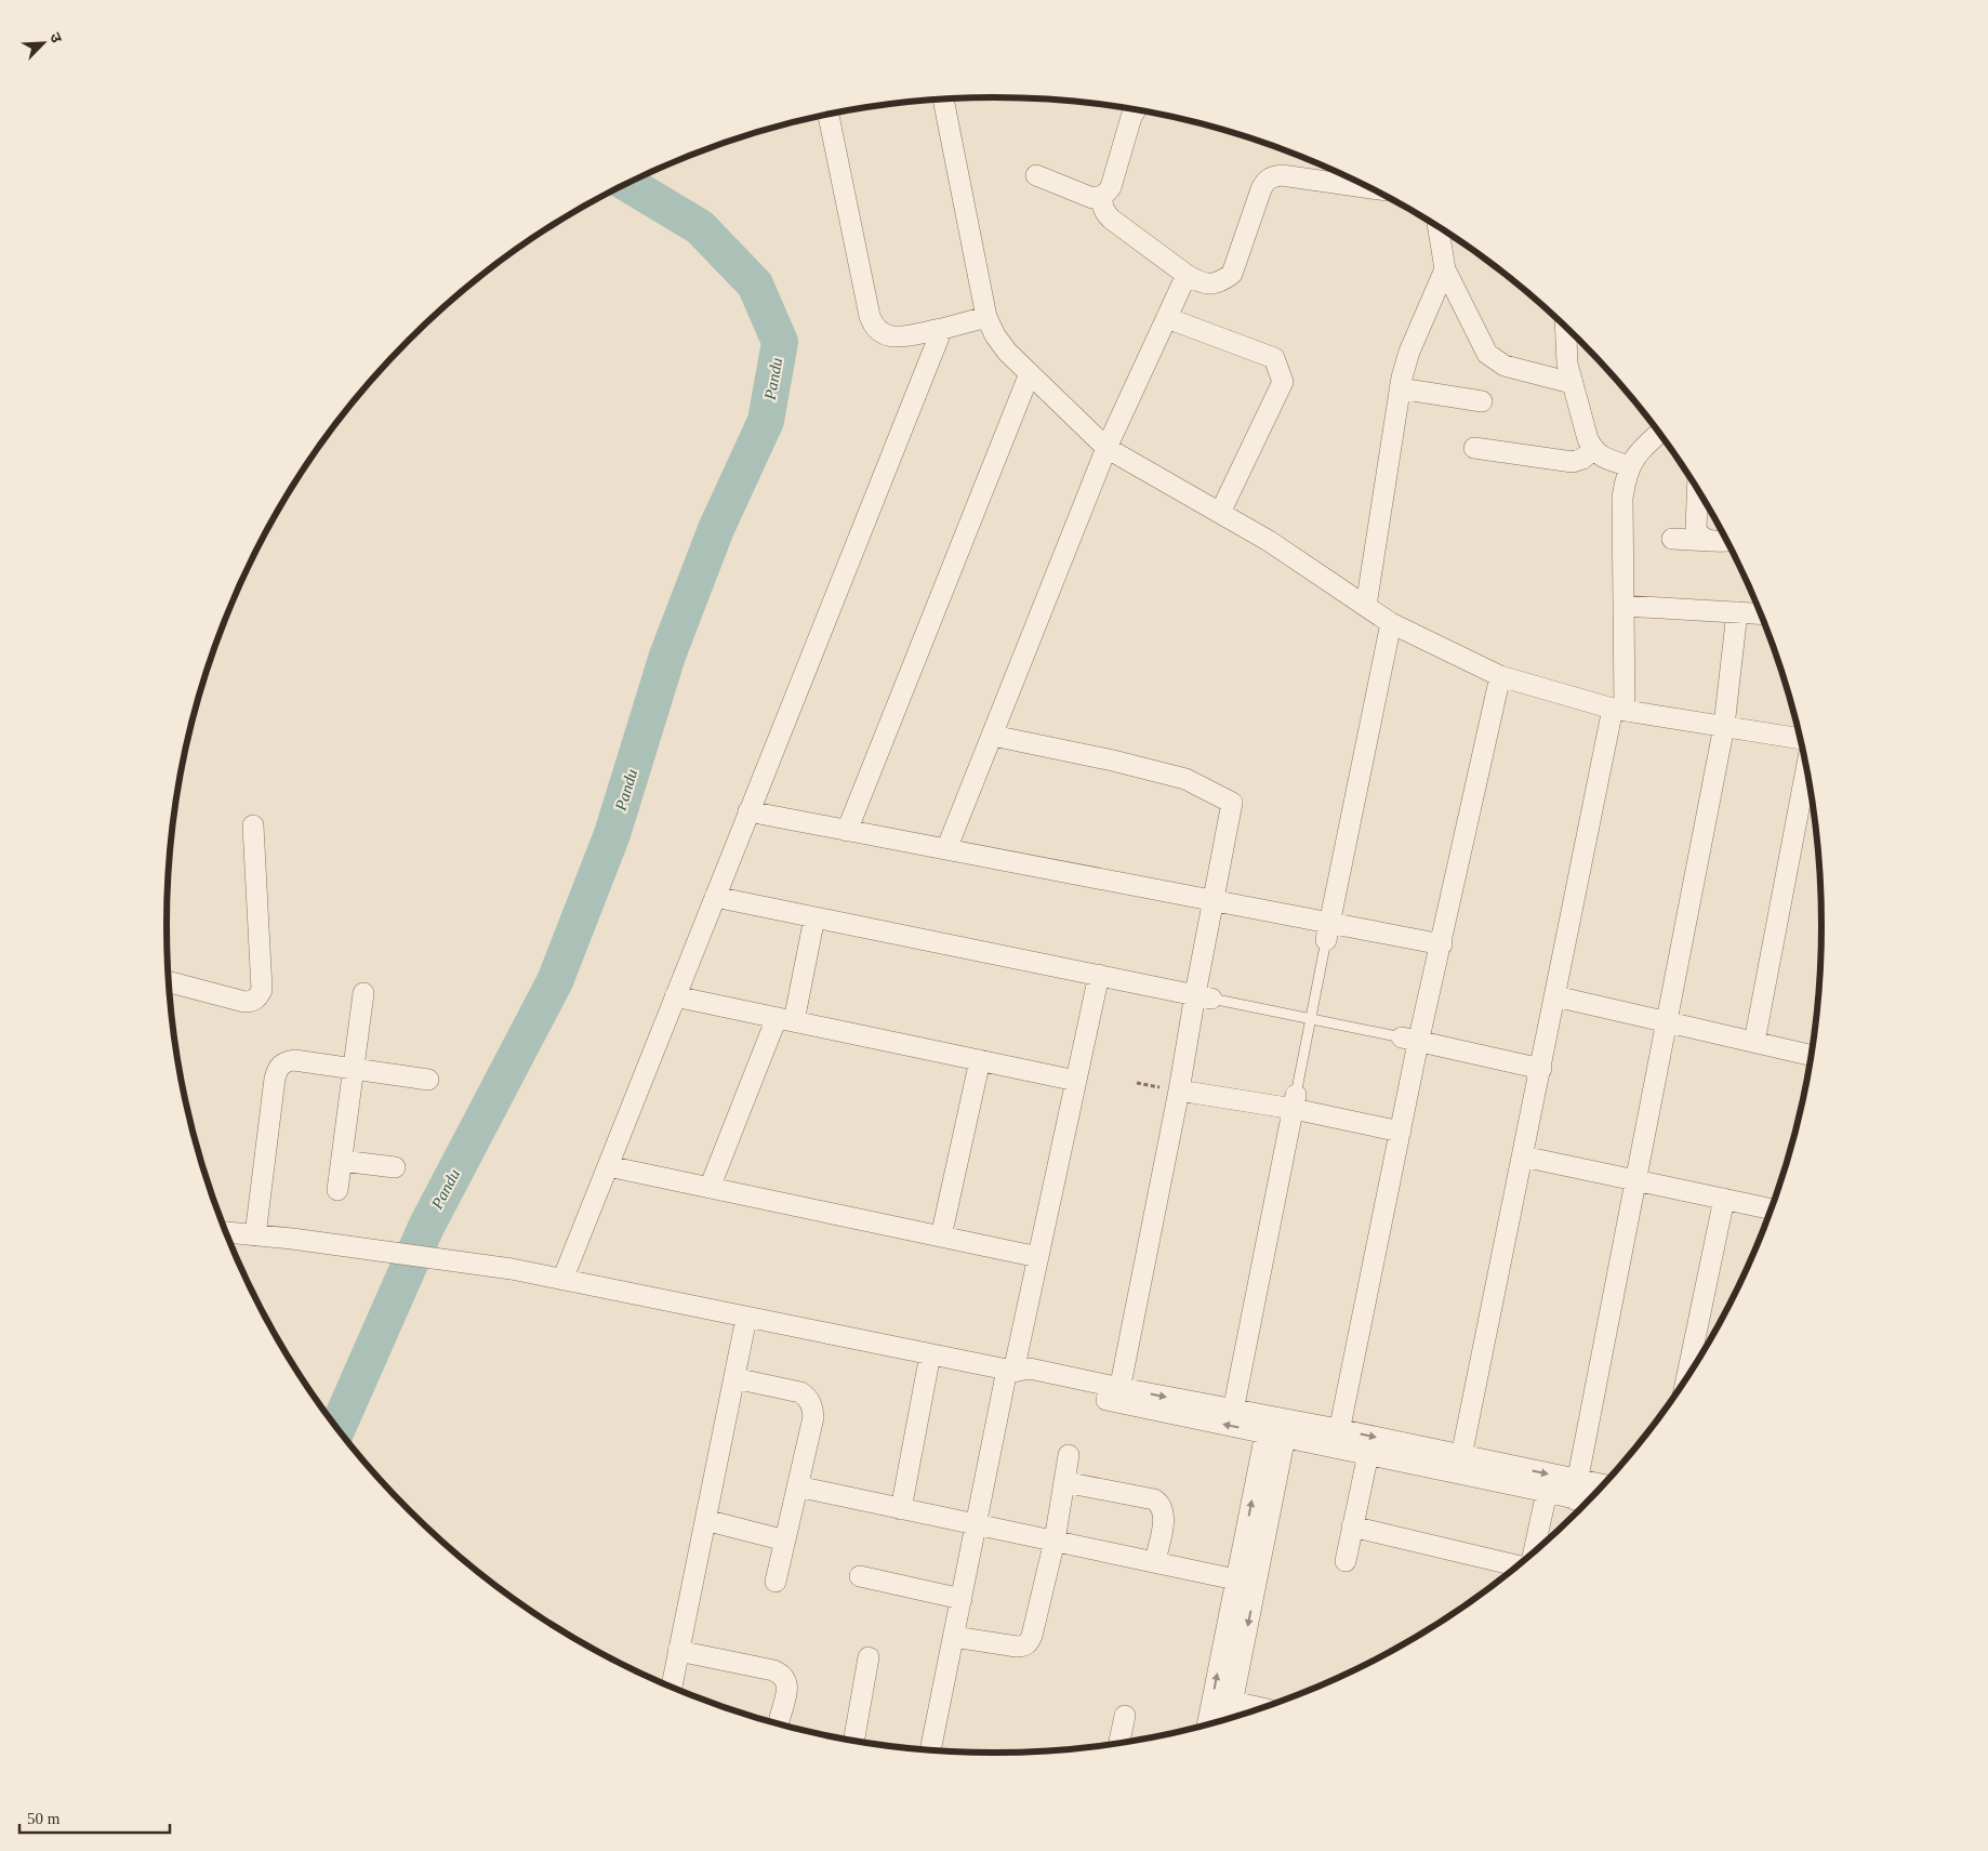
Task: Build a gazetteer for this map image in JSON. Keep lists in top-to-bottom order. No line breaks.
{"water":["Pandu"],"scale_bar":"50 m","north":"top right"}
